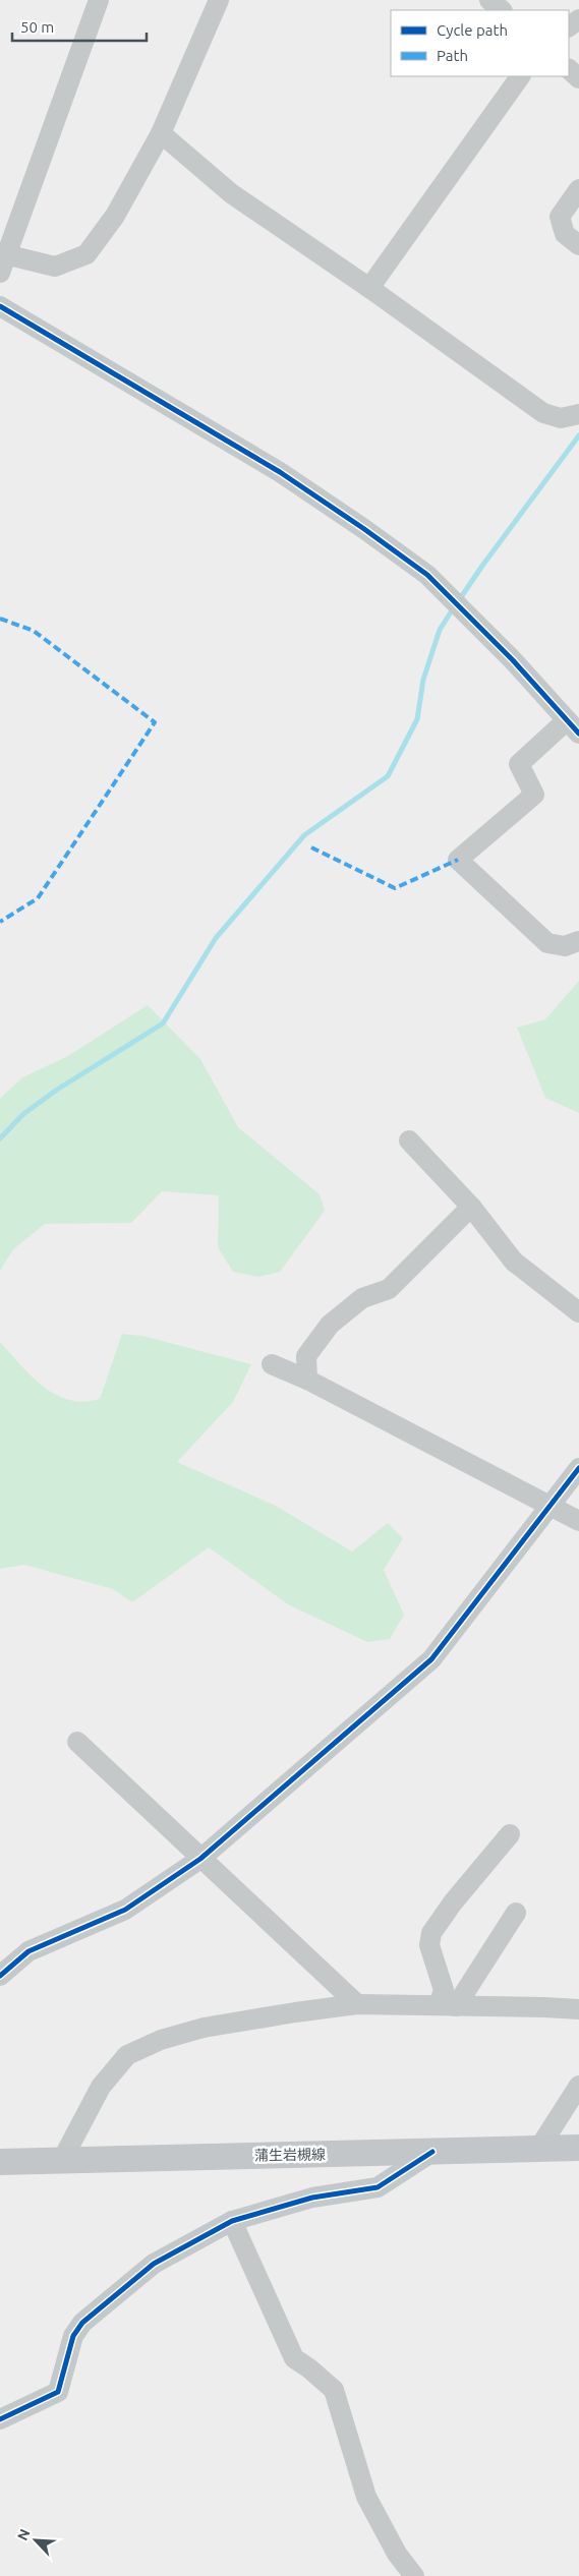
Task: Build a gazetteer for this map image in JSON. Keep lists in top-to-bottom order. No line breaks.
{"streets":{"main road":["蒲生岩槻線"]},"legend":["Cycle path","Path"],"scale_bar":"50 m","north":"top left"}
